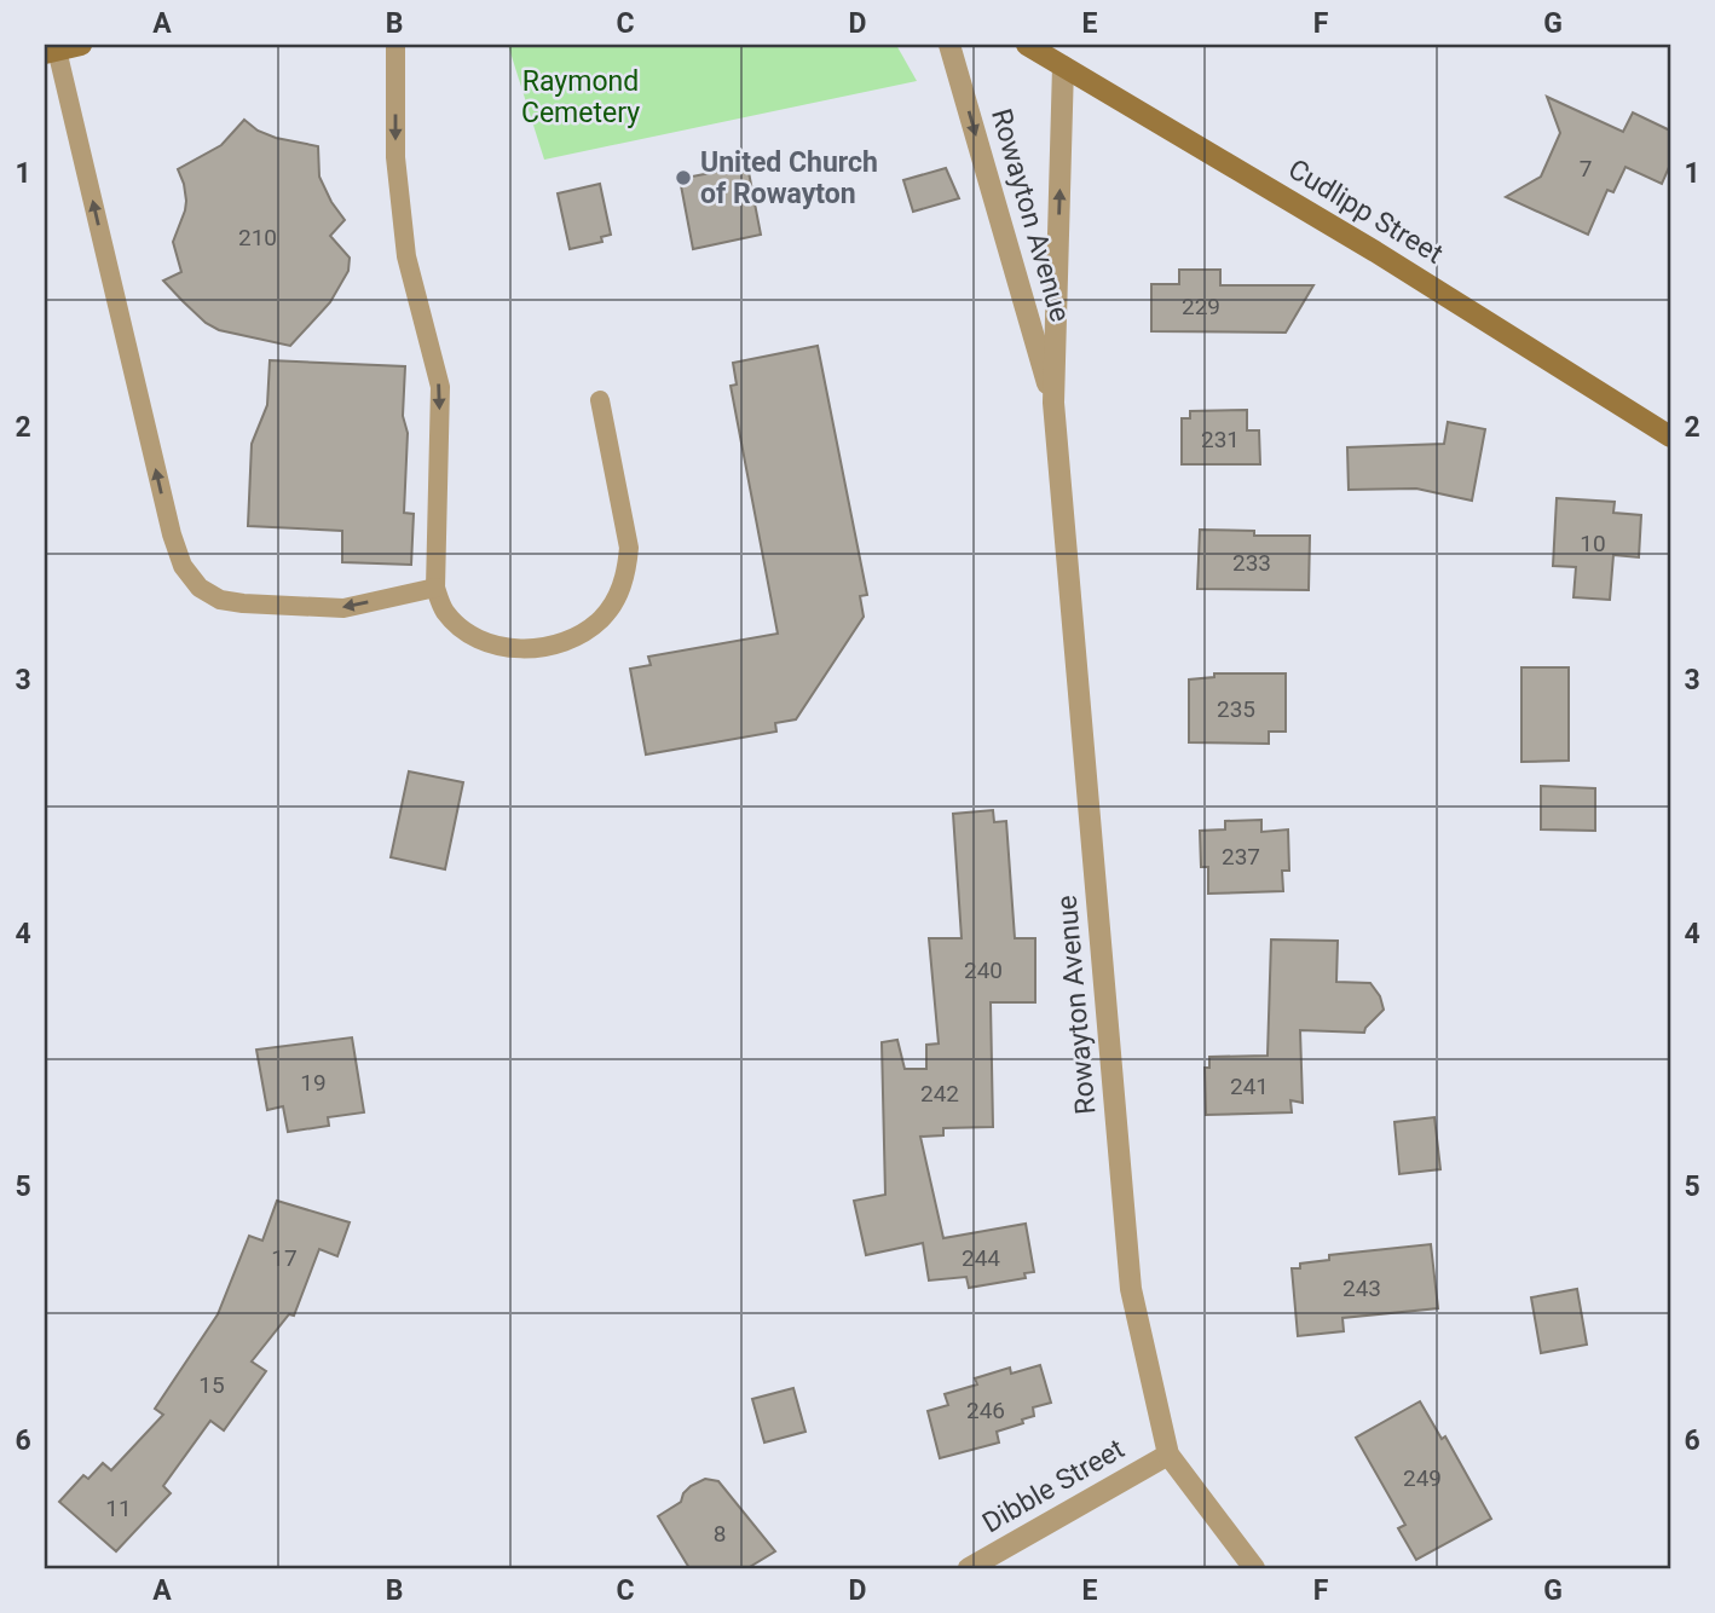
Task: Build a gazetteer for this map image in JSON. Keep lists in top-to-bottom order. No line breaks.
{"streets":{"main road":["Cudlipp Street"],"street":["Rowayton Avenue","Dibble Street"]},"crossings":[["Cudlipp Street","Rowayton Avenue"],["Rowayton Avenue","Dibble Street"]],"parks":["Raymond Cemetery"],"places":["United Church of Rowayton"],"house_numbers":["7","210","229","231","10","233","235","237","240","19","241","242","17","244","243","15","246","249","11","8"],"grid":{"columns":["A","B","C","D","E","F","G"],"rows":["1","2","3","4","5","6"]}}
